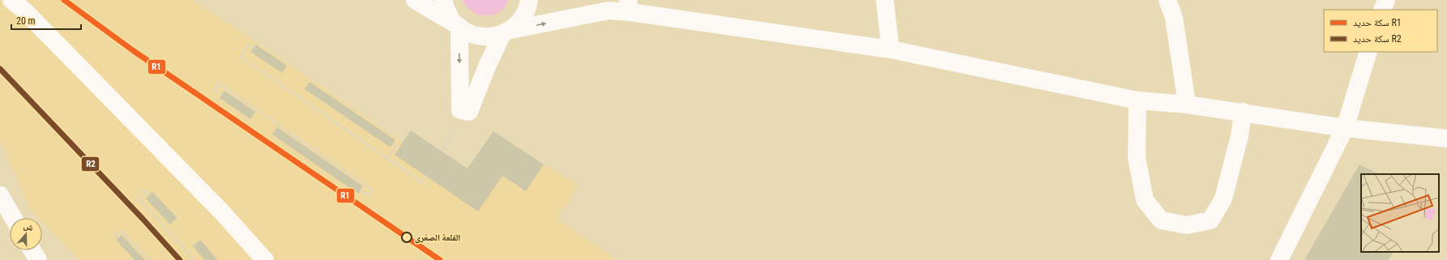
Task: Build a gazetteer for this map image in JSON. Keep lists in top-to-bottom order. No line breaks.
{"places":["القلعة الصغرى"],"lines":["rail line R1","rail line R2"],"legend":["سكة حديد R1","سكة حديد R2"],"scale_bar":"20 m","north":"top"}
